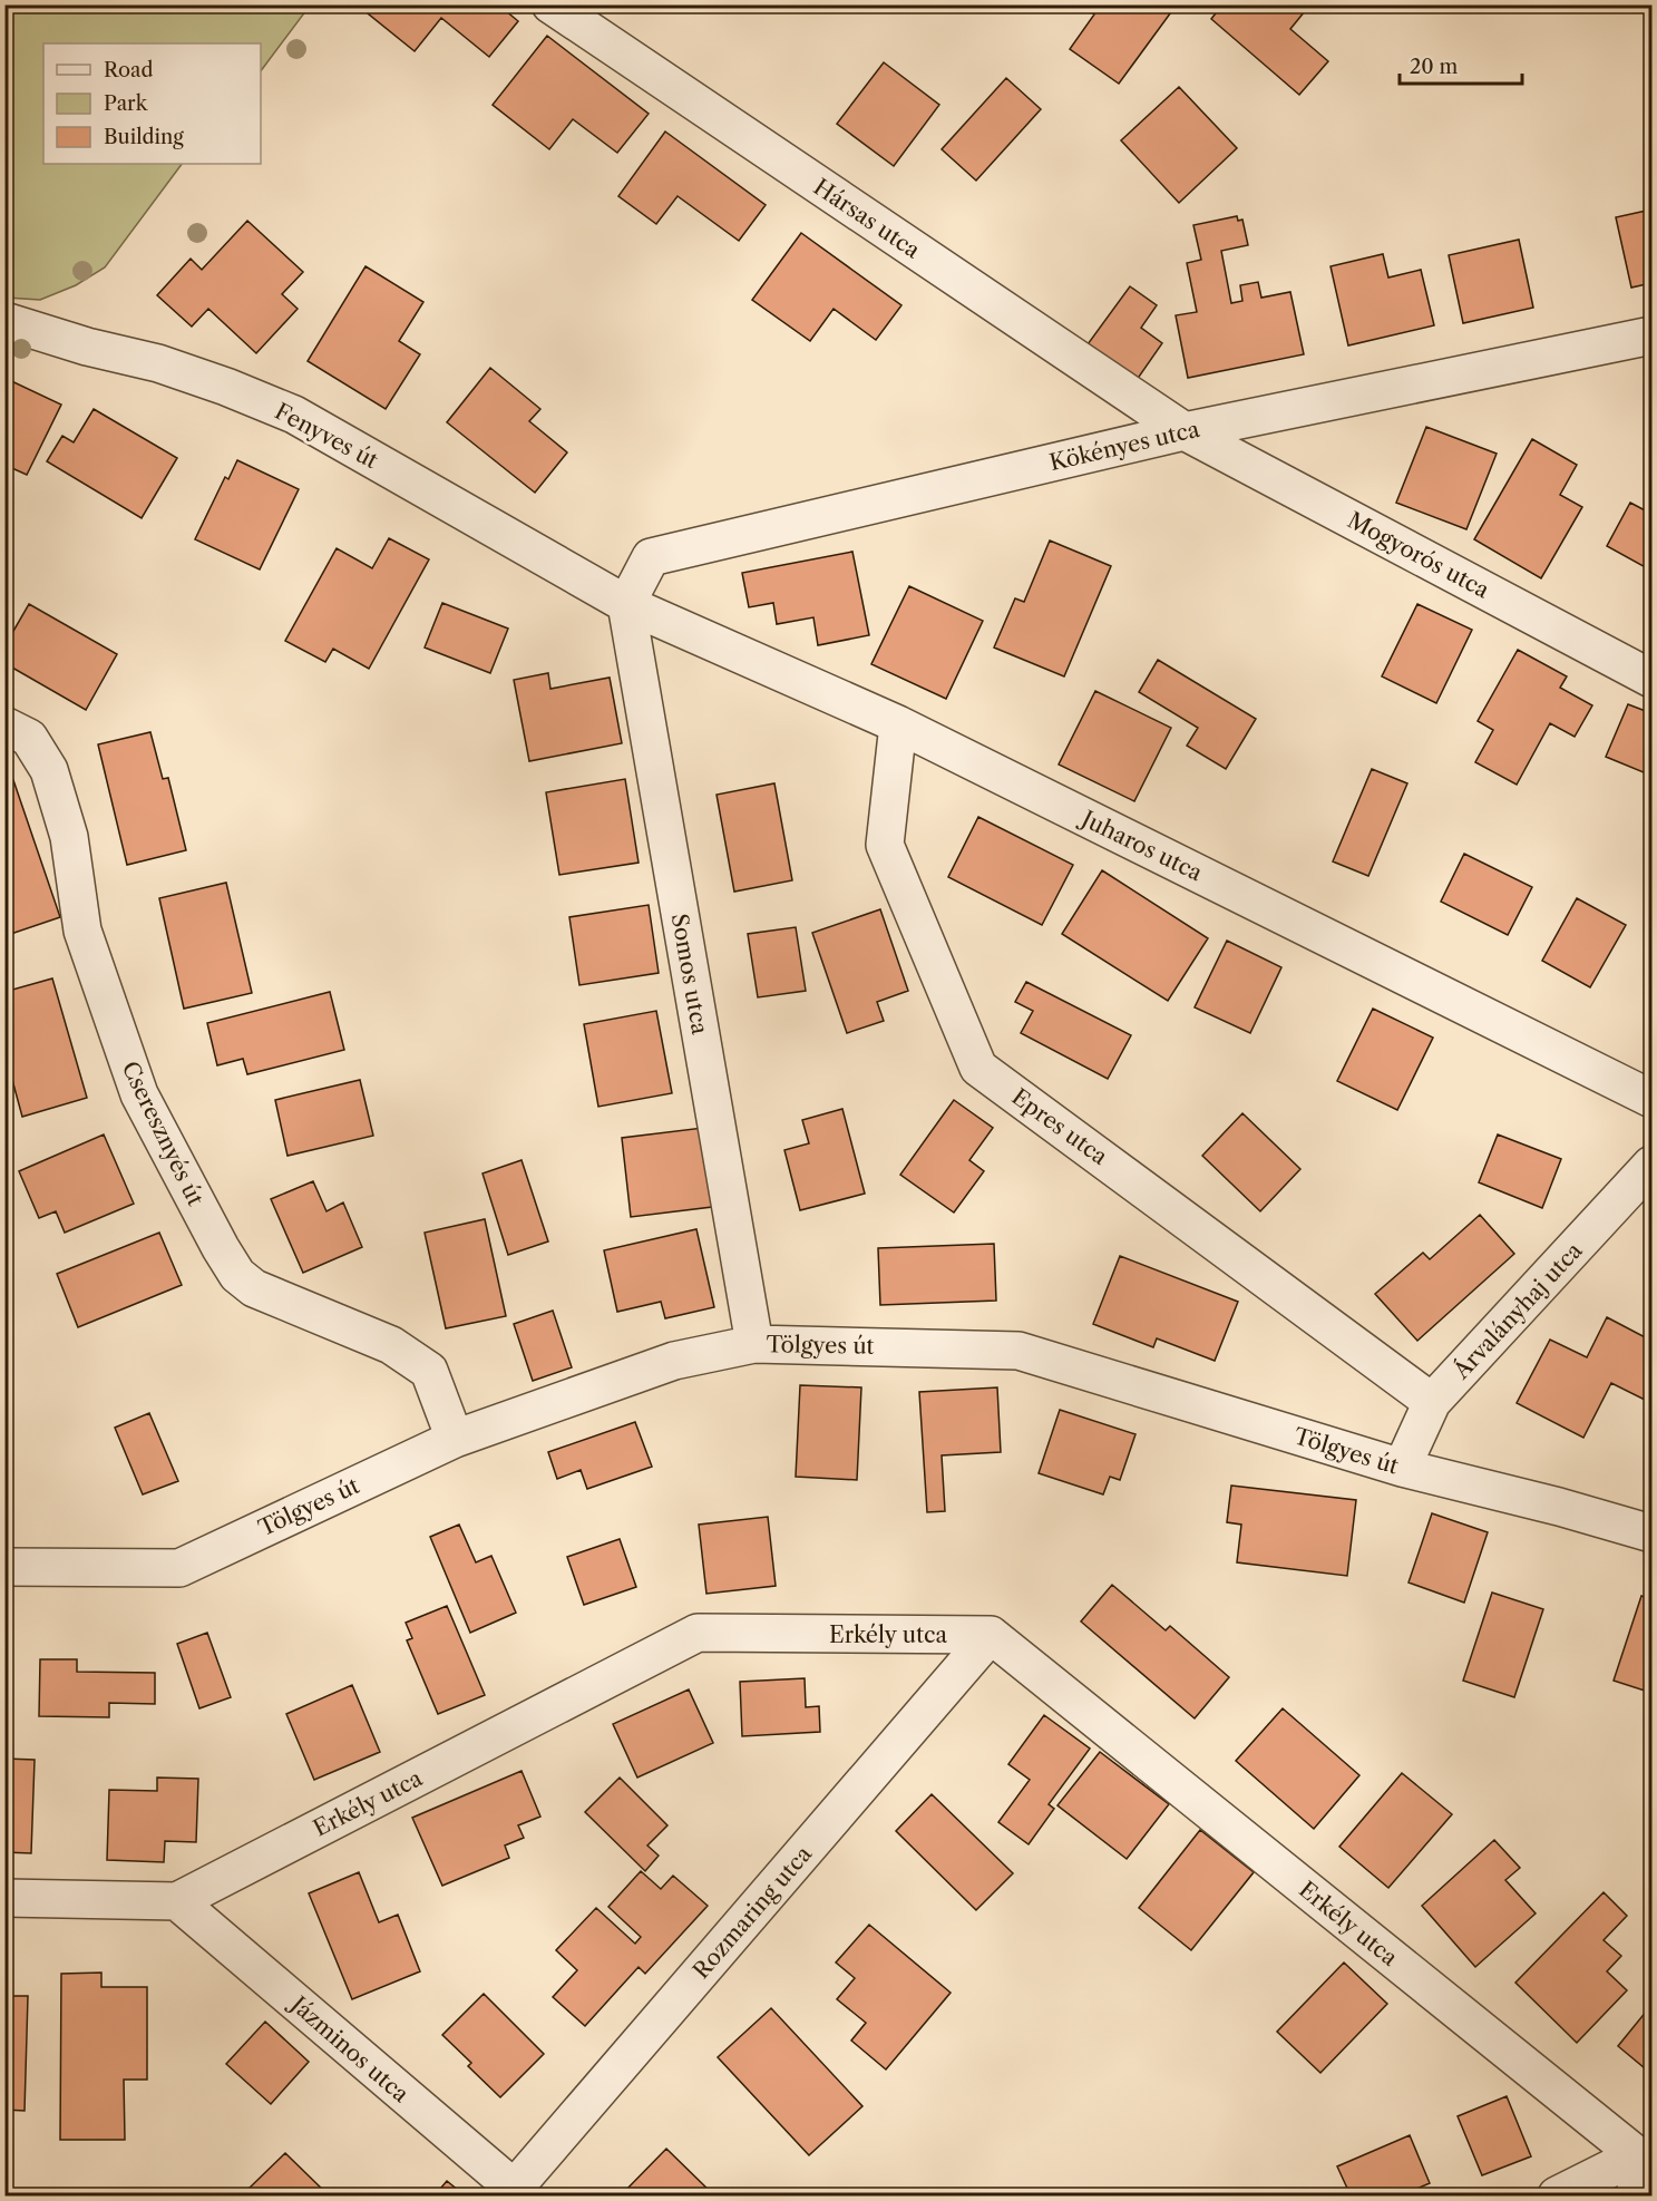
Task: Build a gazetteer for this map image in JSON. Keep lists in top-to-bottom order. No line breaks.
{"streets":{"street":["Hársas utca","Fenyves út","Kökényes utca","Mogyorós utca","Juharos utca","Somos utca","Epres utca","Cseresznyés út","Árvalányhaj utca","Tölgyes út","Erkély utca","Rozmaring utca","Jázminos utca"]},"crossings":[["Hársas utca","Kökényes utca"],["Hársas utca","Mogyorós utca"],["Fenyves út","Kökényes utca"],["Fenyves út","Juharos utca"],["Fenyves út","Somos utca"],["Kökényes utca","Mogyorós utca"],["Kökényes utca","Juharos utca"],["Kökényes utca","Somos utca"],["Juharos utca","Somos utca"],["Juharos utca","Epres utca"],["Somos utca","Tölgyes út"],["Epres utca","Árvalányhaj utca"],["Cseresznyés út","Tölgyes út"],["Árvalányhaj utca","Tölgyes út"],["Erkély utca","Rozmaring utca"],["Erkély utca","Jázminos utca"],["Rozmaring utca","Jázminos utca"]],"legend":["Road","Park","Building"],"scale_bar":"20 m"}
